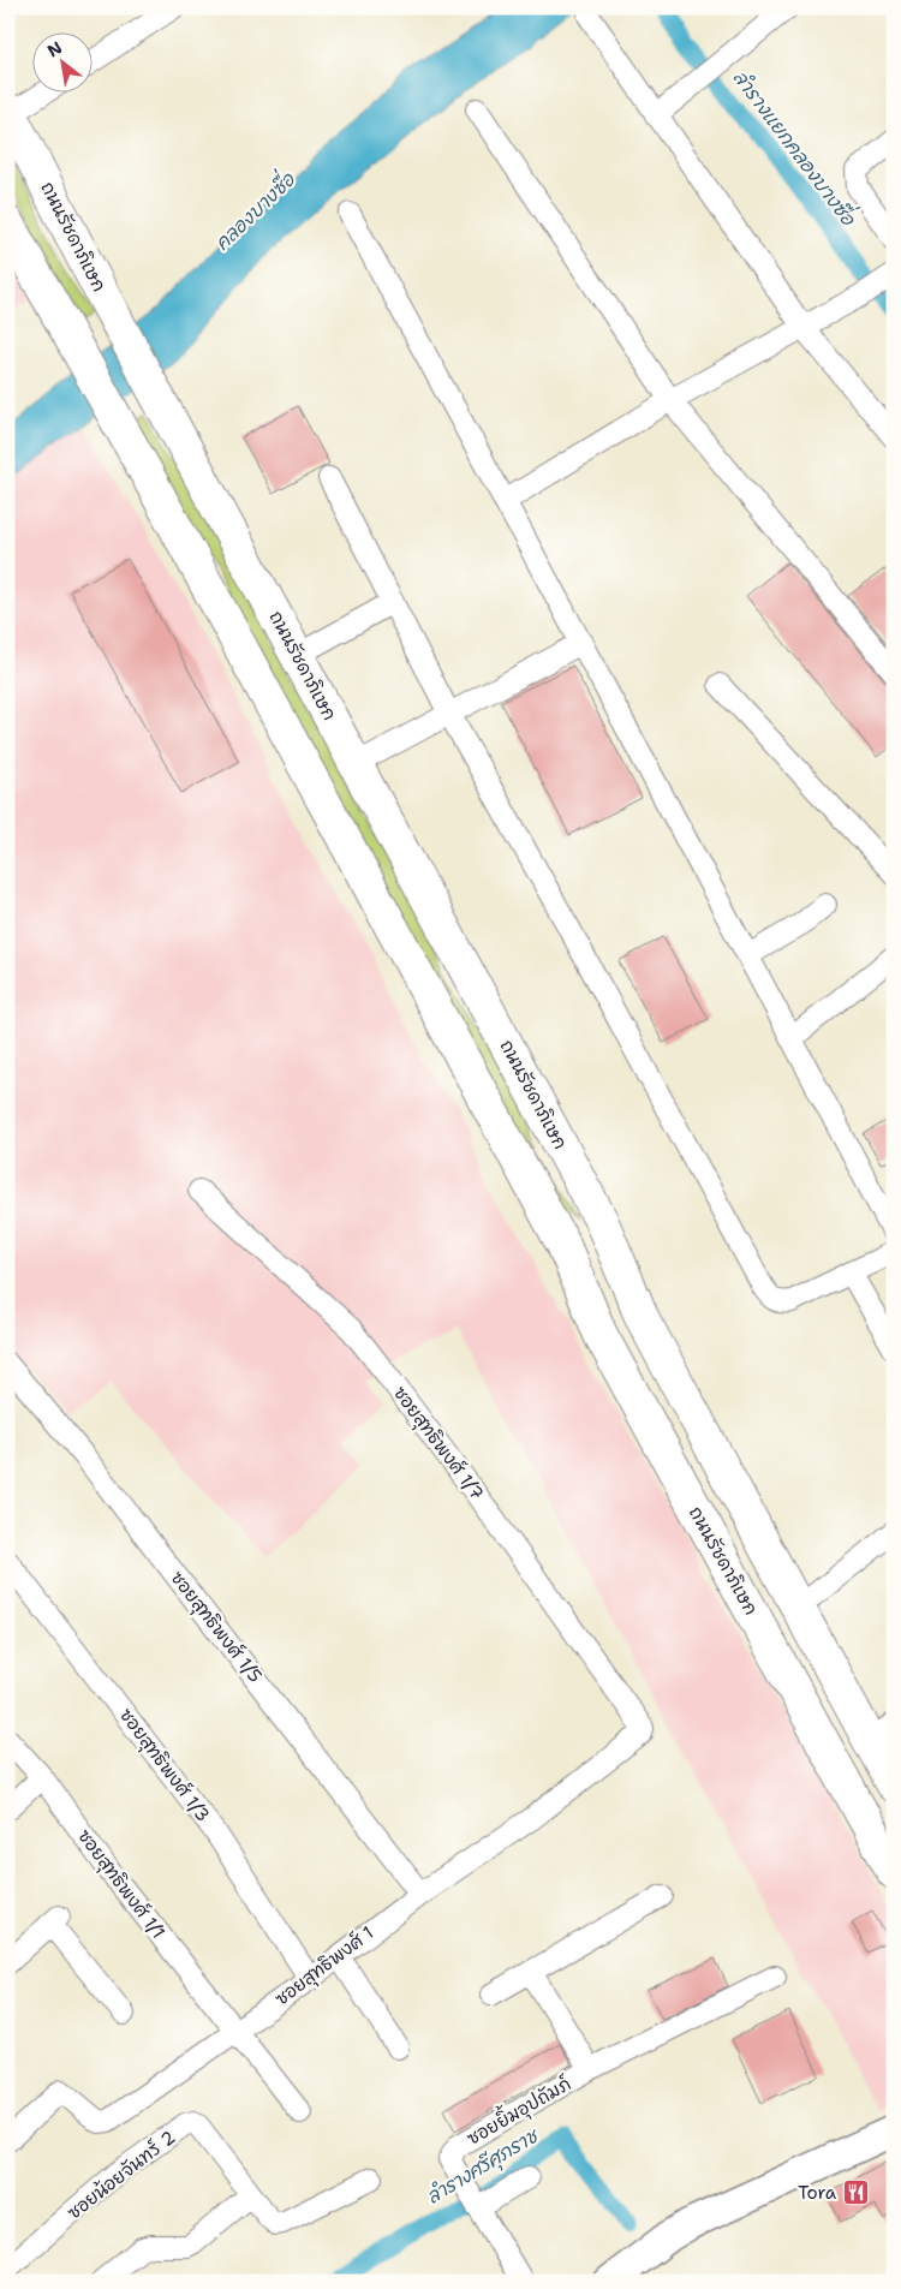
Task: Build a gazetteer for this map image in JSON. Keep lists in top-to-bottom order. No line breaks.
{"streets":{"main road":["ถนนรัชดาภิเษก"],"street":["ซอยสุทธิพงศ์ 1/7","ซอยสุทธิพงศ์ 1/5","ซอยสุทธิพงศ์ 1/3","ซอยสุทธิพงศ์ 1/1","ซอยสุทธิพงศ์ 1","ซอยยิ้มอุปถัมภ์","ซอยน้อยจันทร์ 2"]},"crossings":[["ซอยสุทธิพงศ์ 1/7","ซอยสุทธิพงศ์ 1"],["ซอยสุทธิพงศ์ 1/5","ซอยสุทธิพงศ์ 1"],["ซอยสุทธิพงศ์ 1/3","ซอยสุทธิพงศ์ 1"],["ซอยสุทธิพงศ์ 1/1","ซอยสุทธิพงศ์ 1"]],"water":["ลำรางแยกคลองบางซื่อ","คลองบางซื่อ","ลำรางศรีศุภราช"],"places":{"restaurant":["Tora"]},"north":"top left"}
